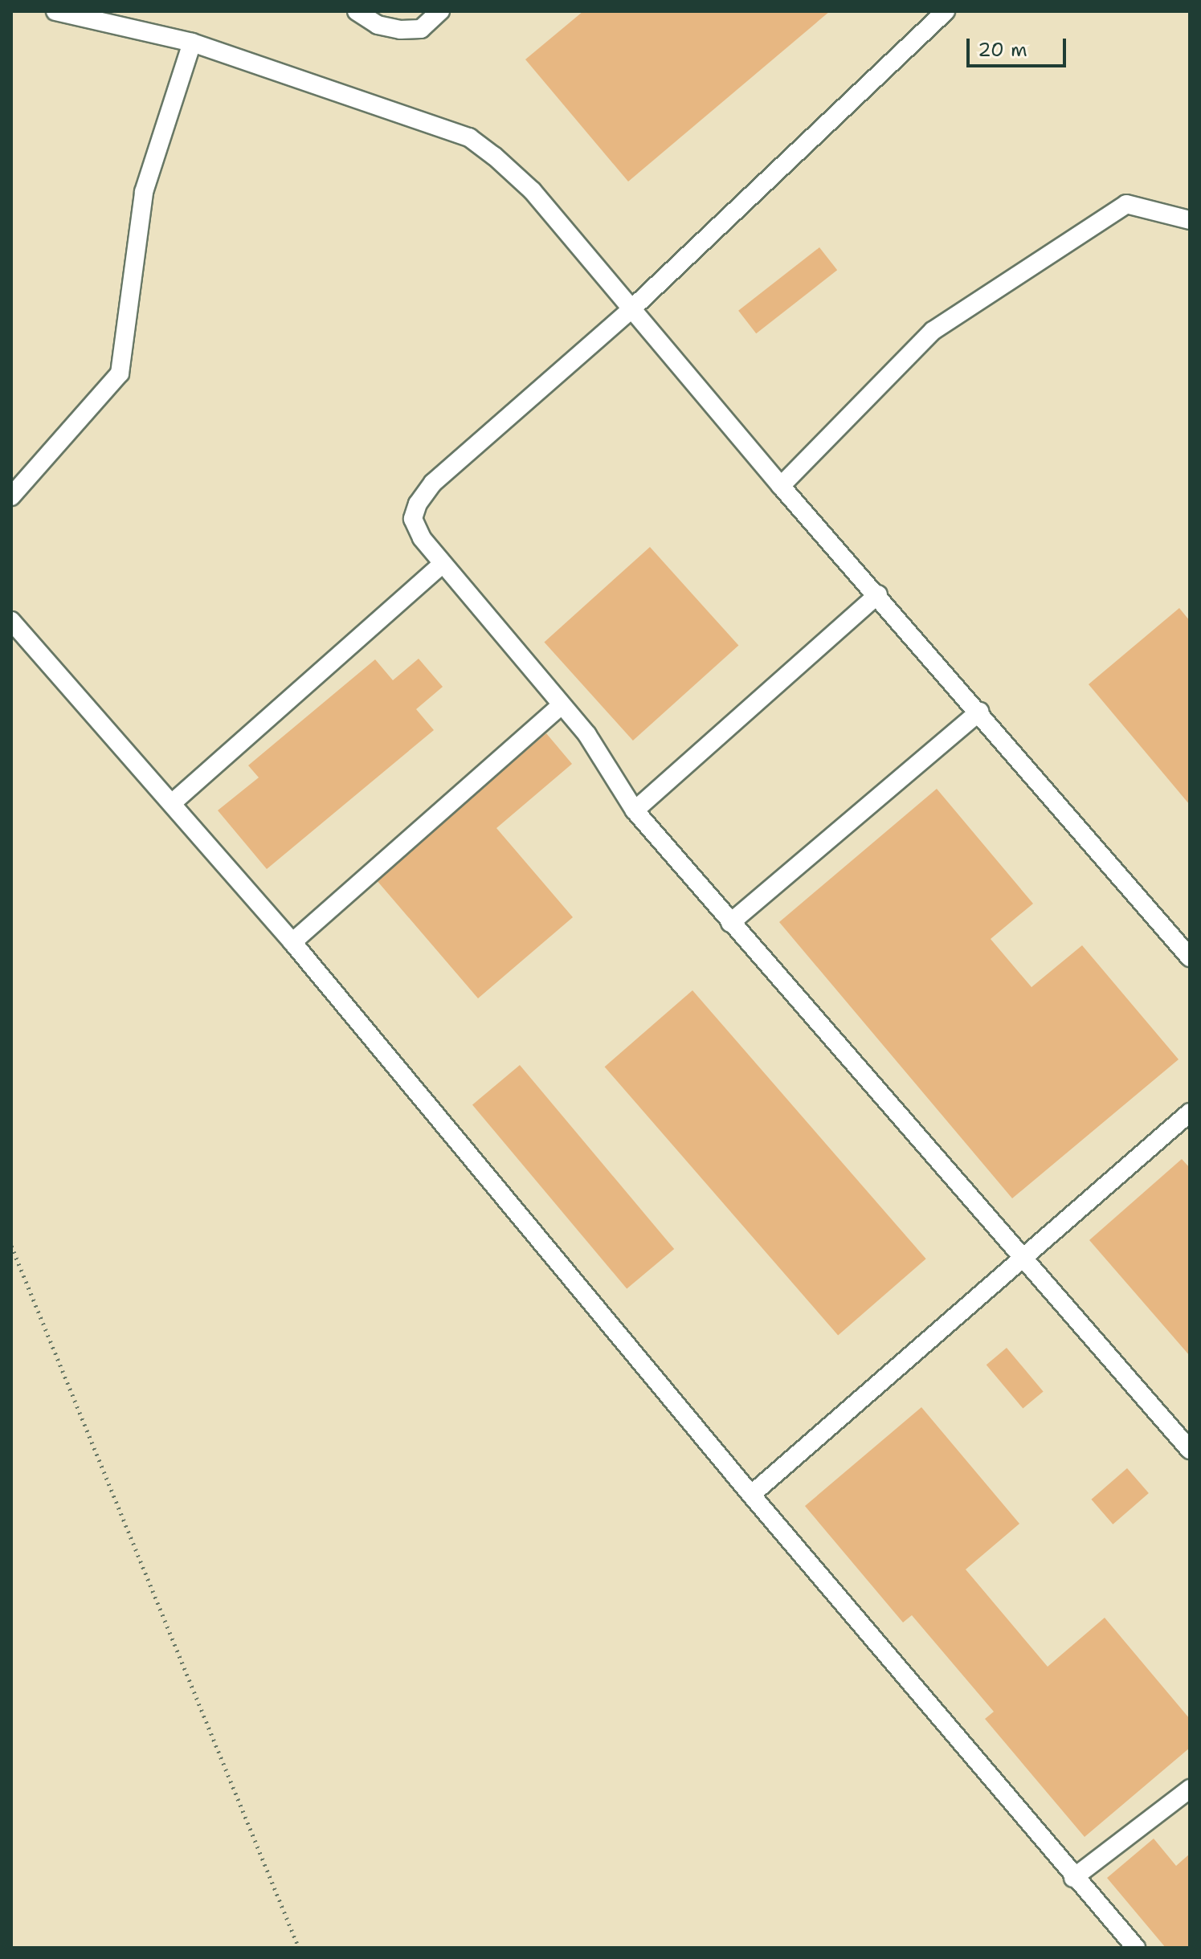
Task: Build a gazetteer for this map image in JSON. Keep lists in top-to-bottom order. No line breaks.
{"scale_bar":"20 m"}
